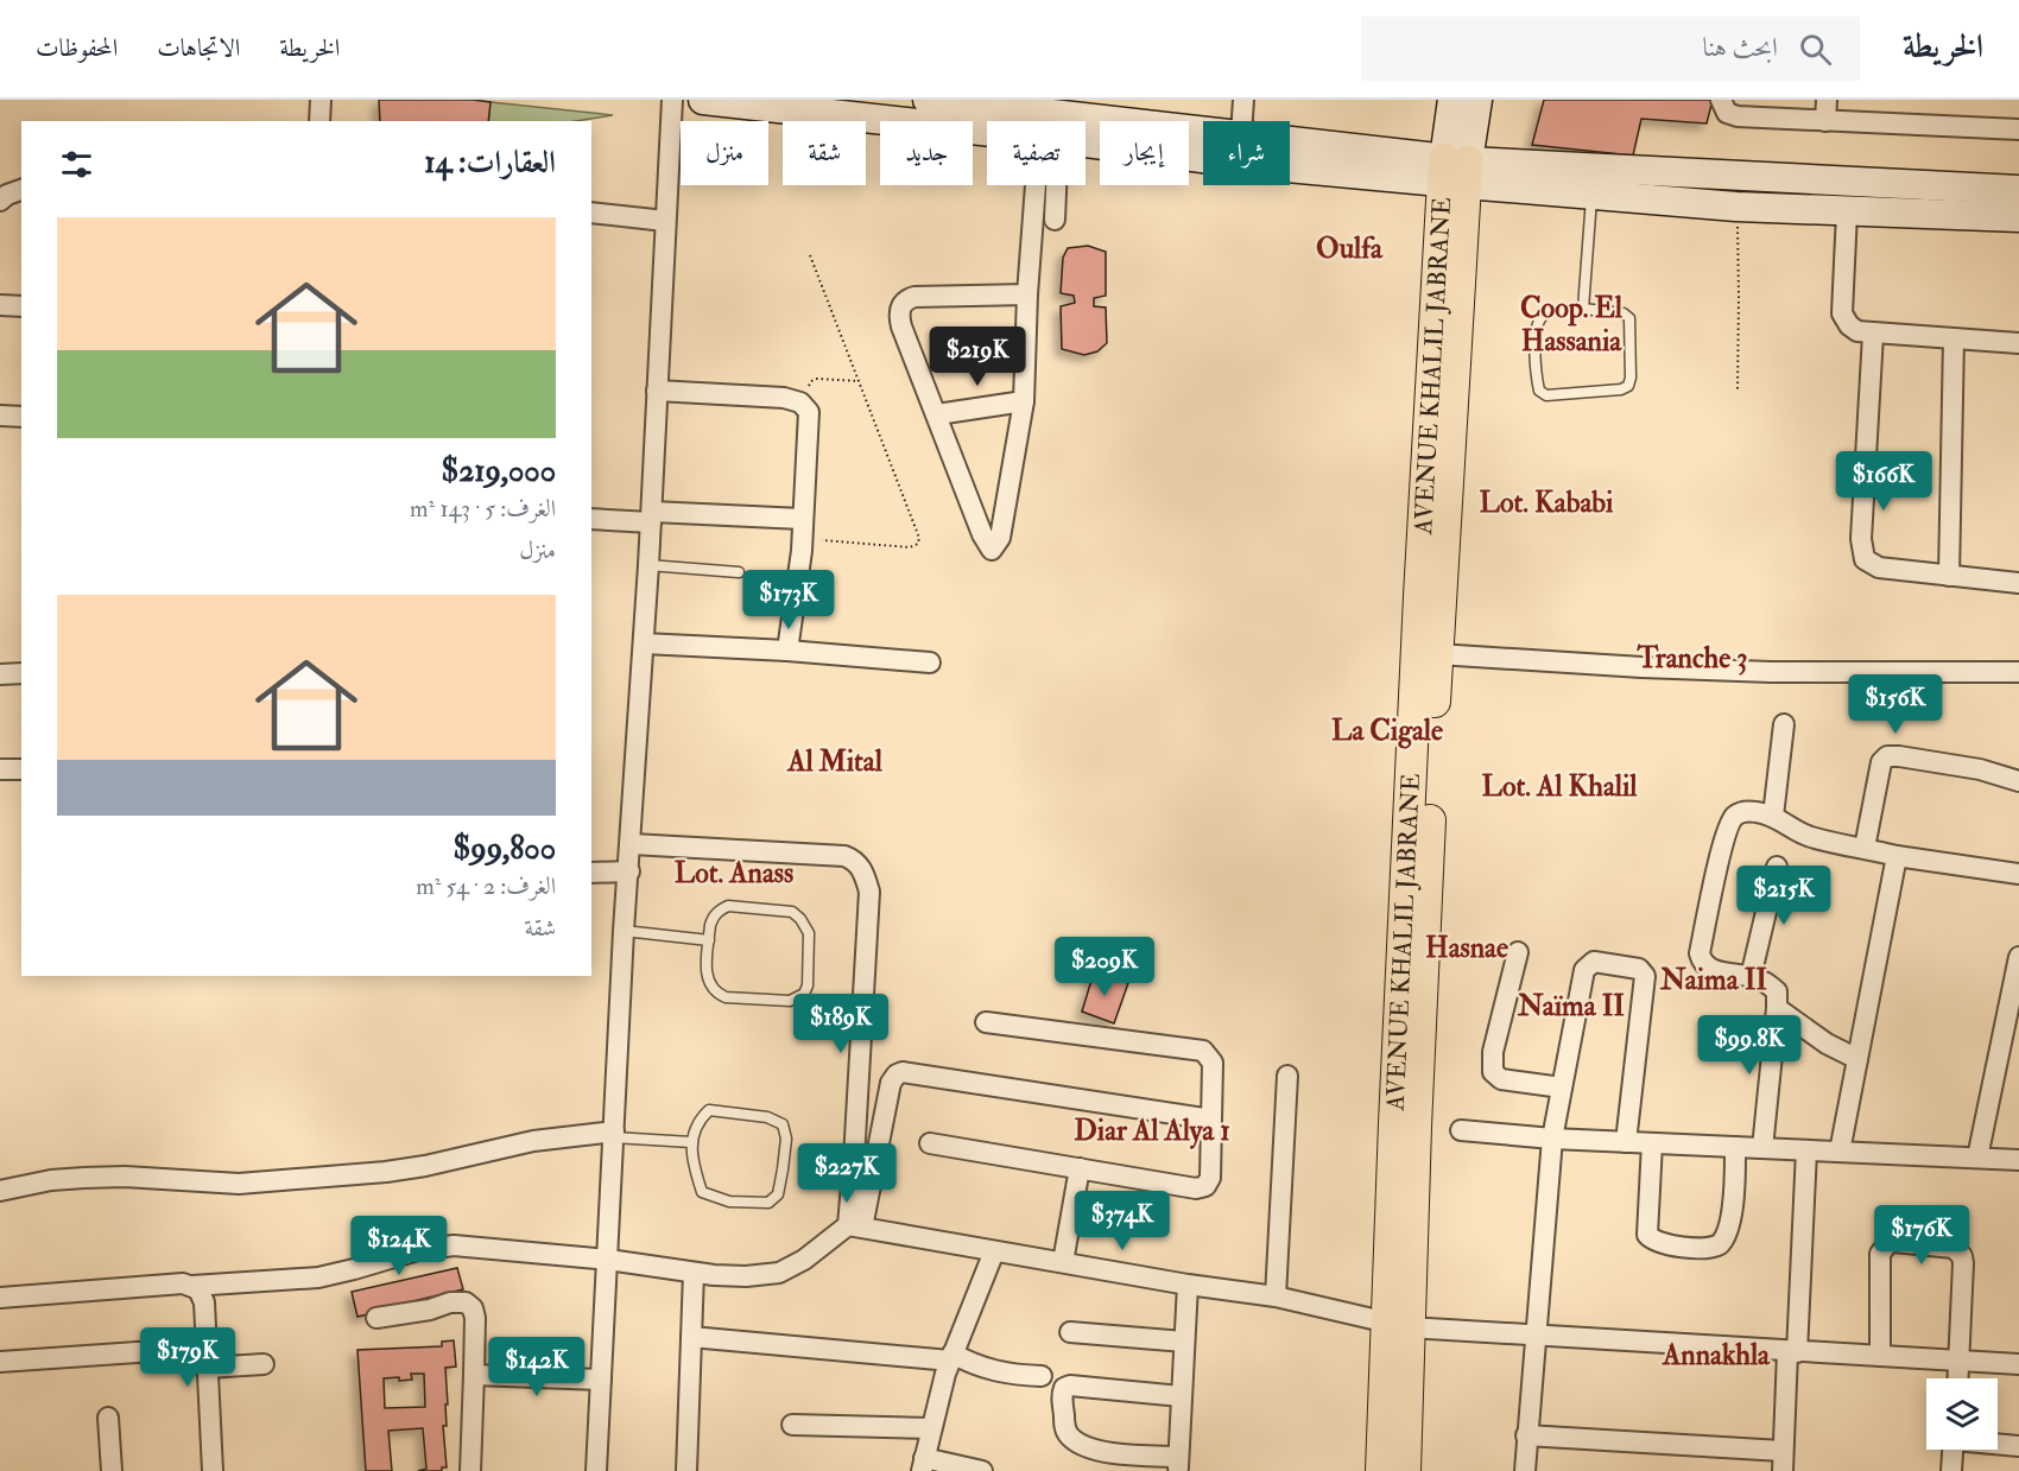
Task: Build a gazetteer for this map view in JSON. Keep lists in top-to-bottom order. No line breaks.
{"streets":{"main road":["AVENUE KHALIL JABRANE"]},"districts":["Oulfa","Coop. El Hassania","Lot. Kababi","Tranche 3","La Cigale","Al Mital","Lot. Al Khalil","Lot. Anass","Hasnae","Naima II","Naïma II","Diar Al Alya 1","Annakhla"],"page":{"header":"الخريطة","search":"ابحث هنا","nav":["الخريطة","الاتجاهات","المحفوظات"],"chip":["شراء","إيجار","تصفية","جديد","شقة","منزل"],"heading":"العقارات: 14","list":[{"name":"$219,000","note":"الغرف: 5 · 143 m² · منزل"},{"name":"$99,800","note":"الغرف: 2 · 54 m² · شقة"}],"price":["$219K","$166K","$173K","$156K","$215K","$209K","$189K","$99.8K","$227K","$374K","$176K","$124K","$179K","$142K"]}}
